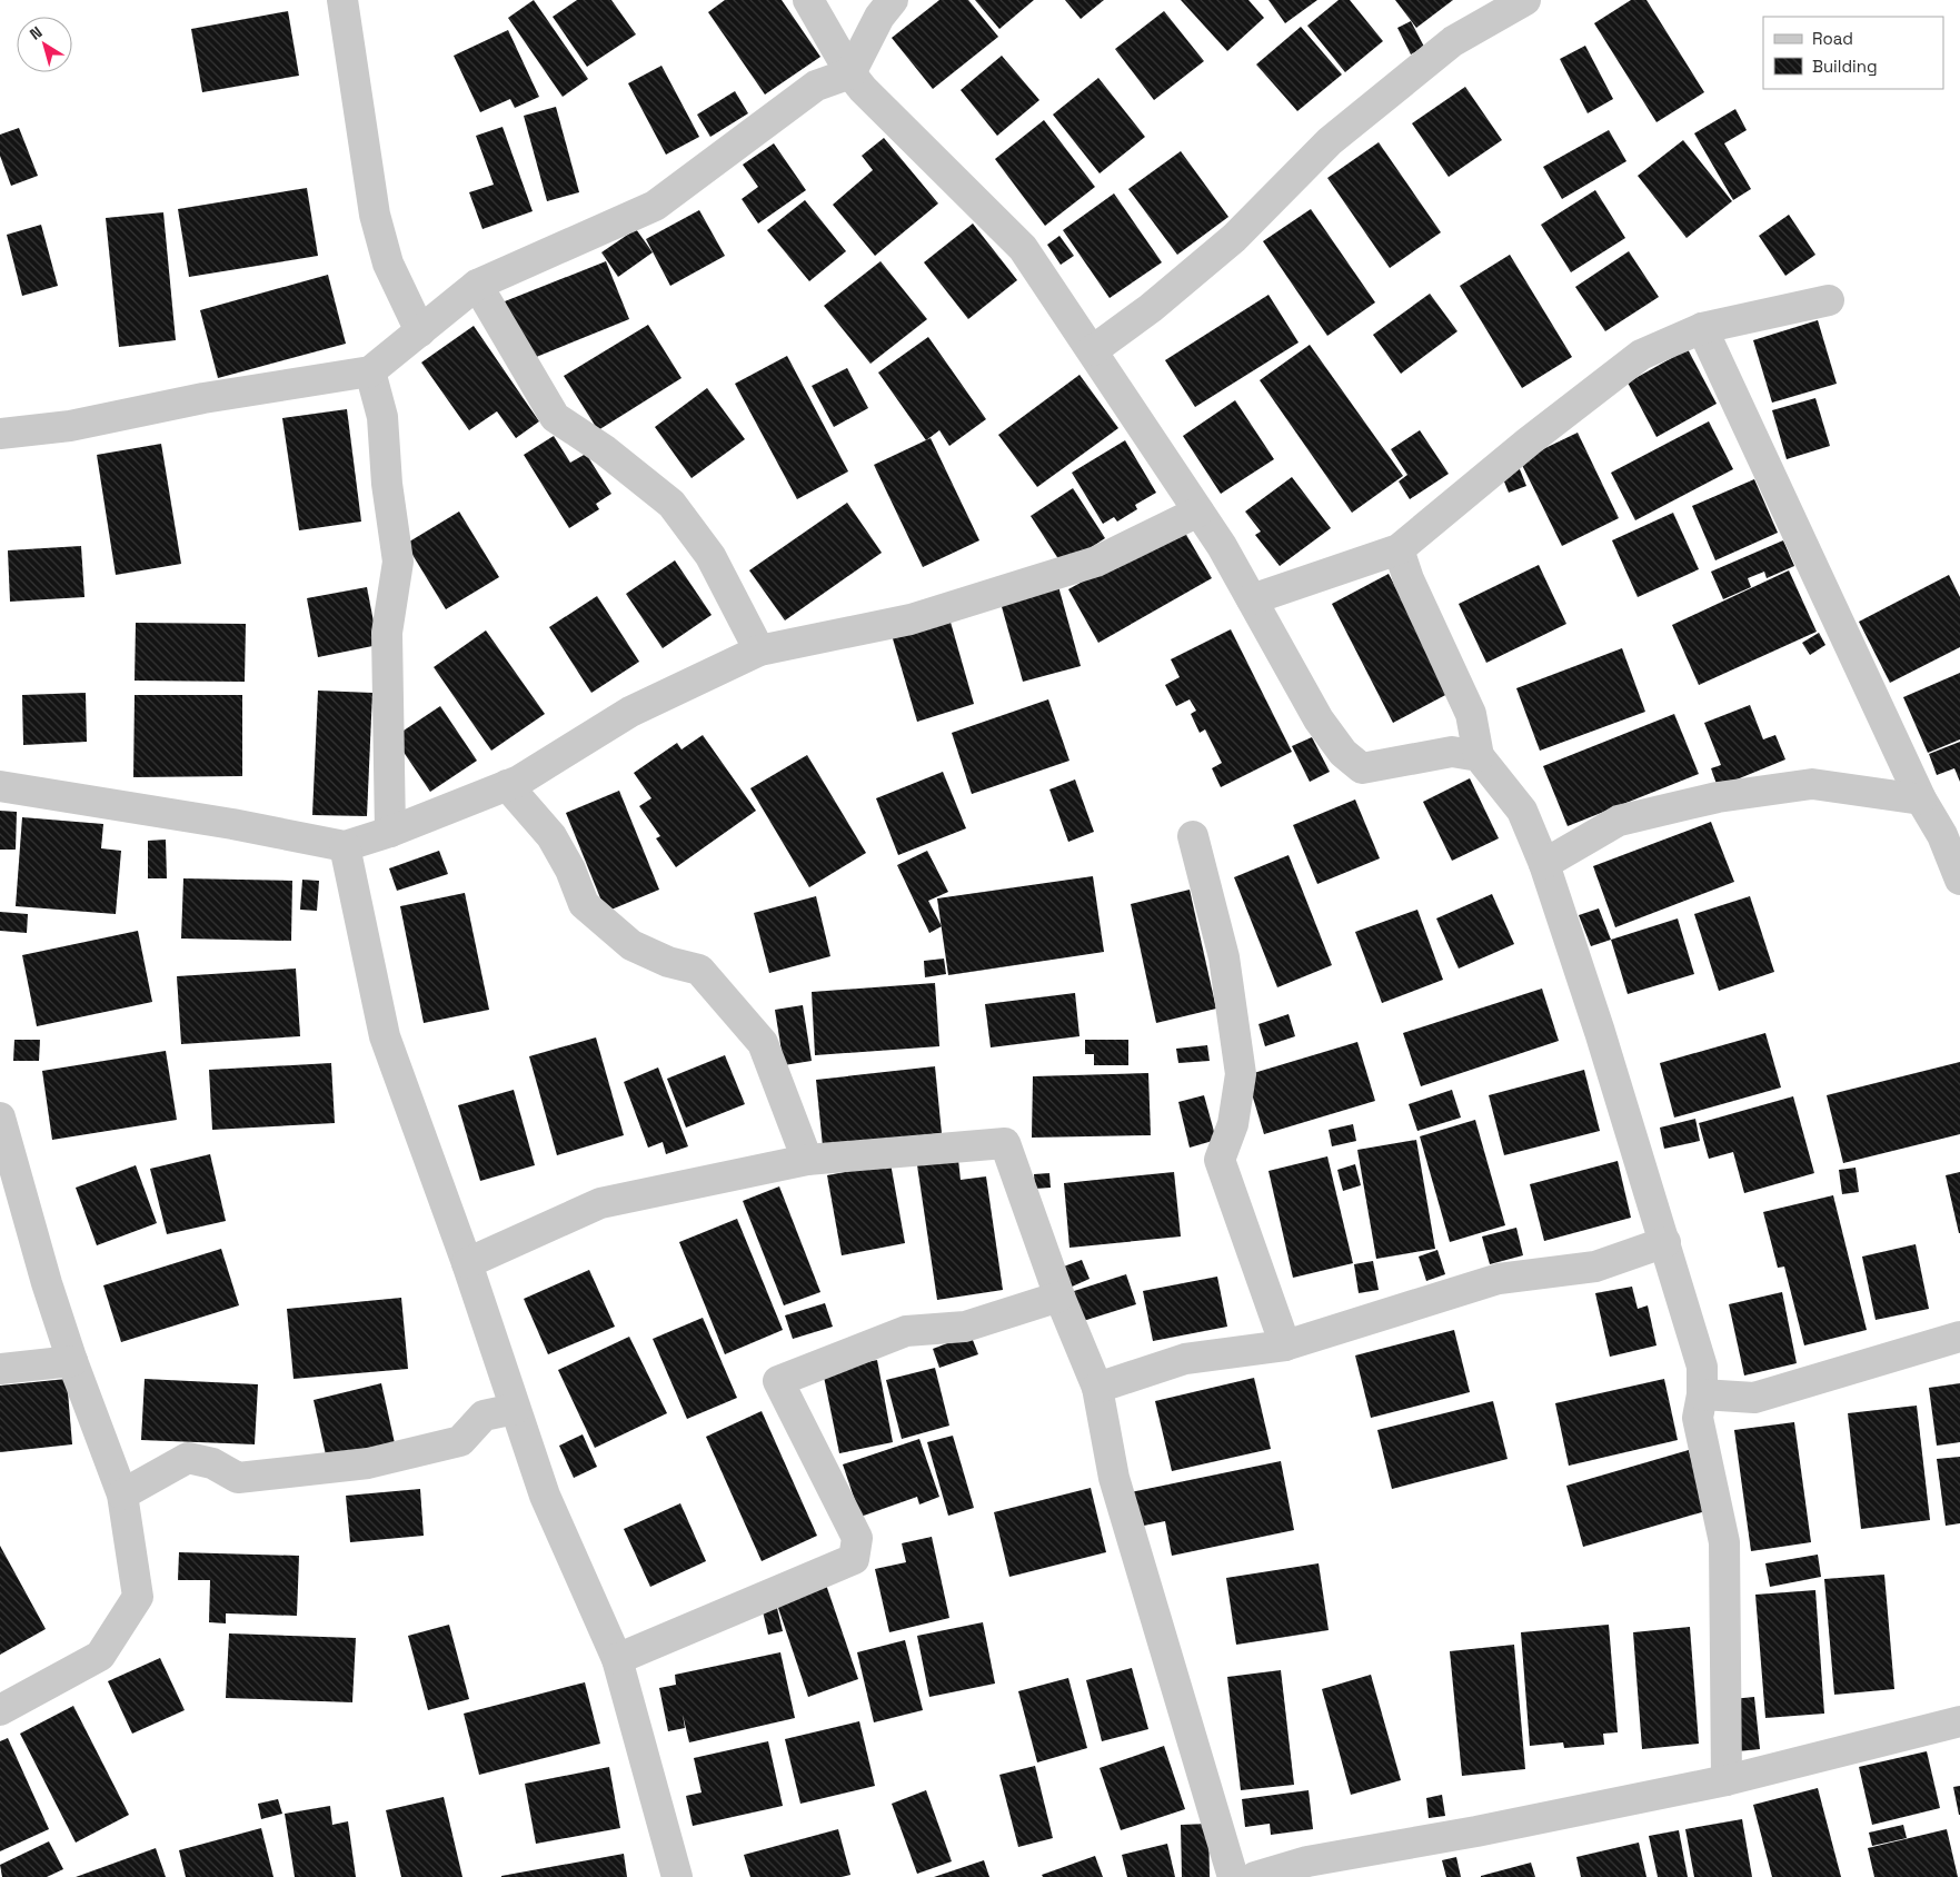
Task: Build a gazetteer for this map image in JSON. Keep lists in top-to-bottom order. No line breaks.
{"legend":["Road","Building"],"north":"top left"}
